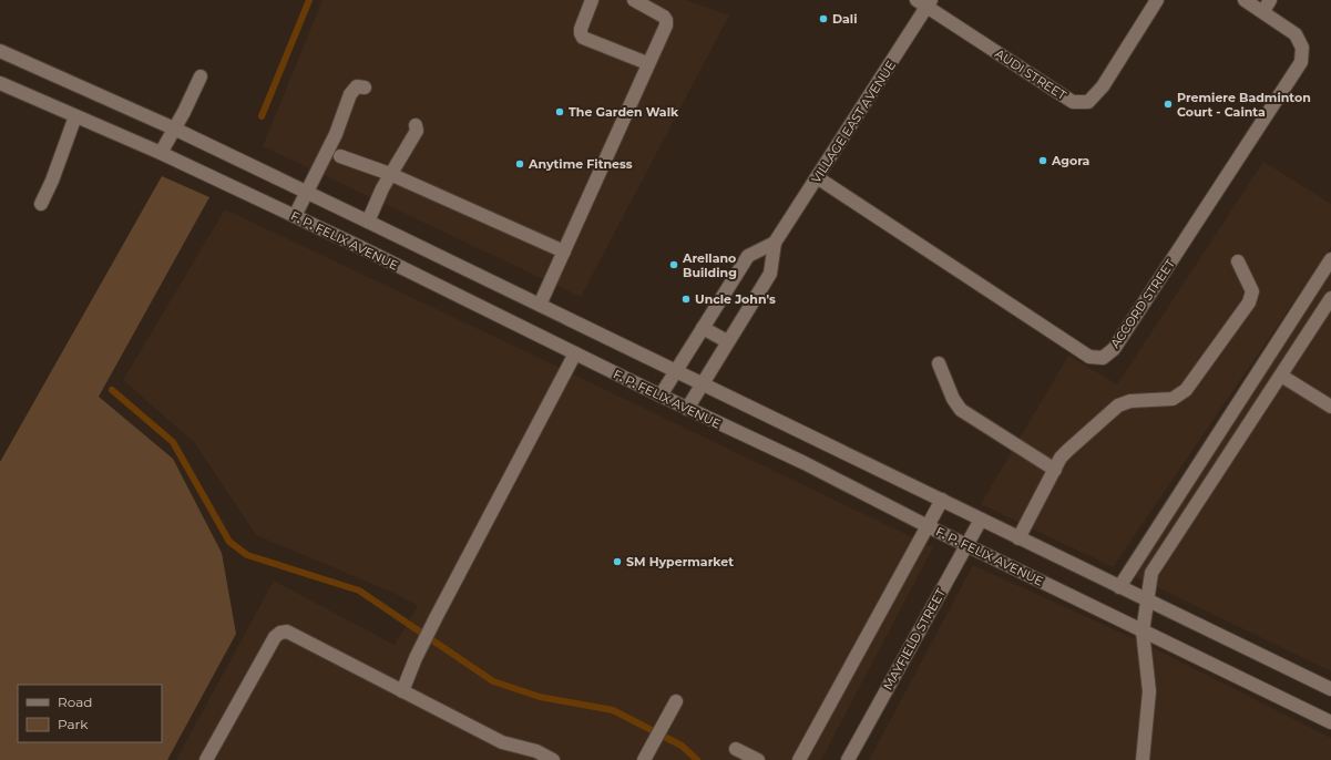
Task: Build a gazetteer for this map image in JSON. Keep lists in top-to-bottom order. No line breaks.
{"streets":{"main road":["AUDI STREET","VILLAGE EAST AVENUE","F. P. FELIX AVENUE","ACCORD STREET","MAYFIELD STREET"]},"crossings":[["AUDI STREET","VILLAGE EAST AVENUE"],["VILLAGE EAST AVENUE","F. P. FELIX AVENUE"],["VILLAGE EAST AVENUE","ACCORD STREET"],["F. P. FELIX AVENUE","MAYFIELD STREET"]],"places":["Dali","Premiere Badminton Court - Cainta","The Garden Walk","Agora","Anytime Fitness","Arellano Building","Uncle John's","SM Hypermarket"],"legend":["Road","Park"]}
